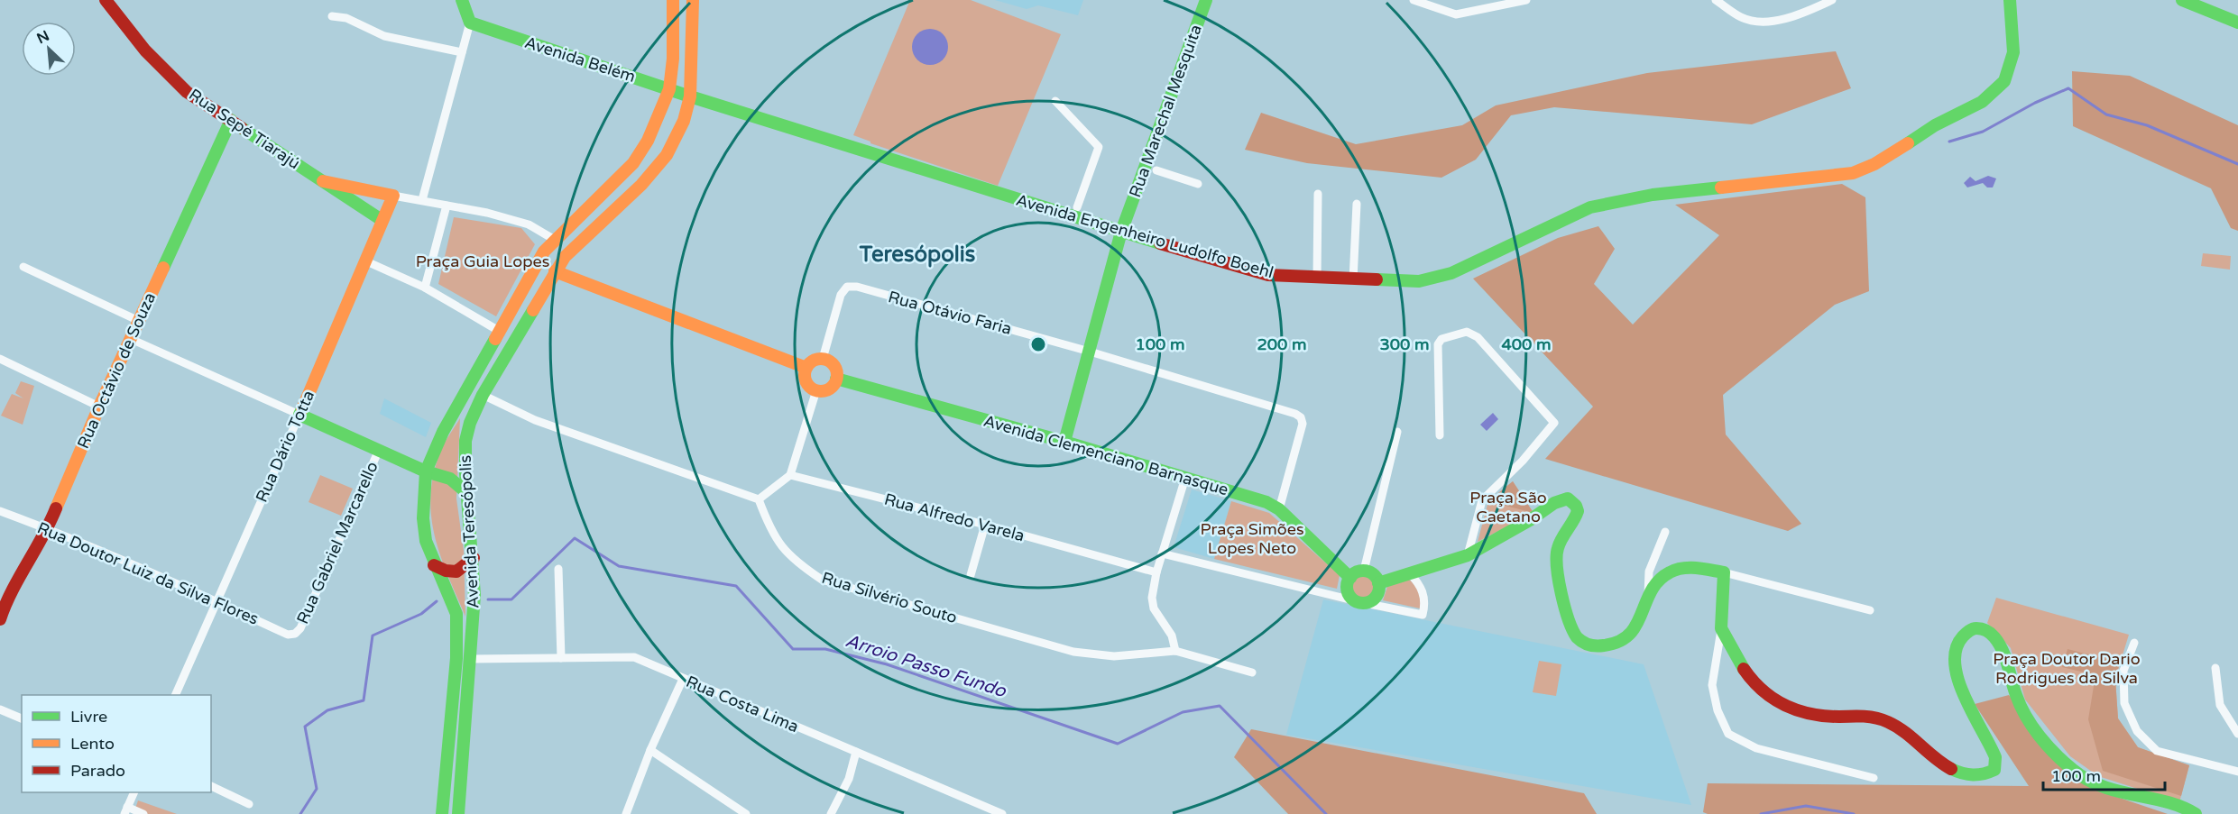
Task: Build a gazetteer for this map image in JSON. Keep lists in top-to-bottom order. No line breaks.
{"streets":{"street":["Avenida Belém","Rua Marechal Mesquita","Rua Sepé Tiarajú","Avenida Engenheiro Ludolfo Boehl","Rua Otávio Faria","Rua Octávio de Souza","Rua Dário Totta","Avenida Clemenciano Barnasque","Rua Alfredo Varela","Avenida Teresópolis","Rua Gabriel Marcarello","Rua Doutor Luiz da Silva Flores","Rua Silvério Souto","Rua Costa Lima"]},"crossings":[["Avenida Belém","Avenida Engenheiro Ludolfo Boehl"],["Avenida Belém","Avenida Teresópolis"],["Rua Marechal Mesquita","Avenida Engenheiro Ludolfo Boehl"],["Rua Marechal Mesquita","Rua Otávio Faria"],["Rua Marechal Mesquita","Avenida Clemenciano Barnasque"],["Rua Sepé Tiarajú","Rua Octávio de Souza"],["Rua Sepé Tiarajú","Rua Dário Totta"],["Avenida Engenheiro Ludolfo Boehl","Avenida Teresópolis"],["Rua Otávio Faria","Avenida Clemenciano Barnasque"],["Rua Octávio de Souza","Rua Doutor Luiz da Silva Flores"],["Rua Dário Totta","Rua Doutor Luiz da Silva Flores"],["Avenida Teresópolis","Rua Costa Lima"],["Rua Gabriel Marcarello","Rua Doutor Luiz da Silva Flores"]],"districts":["Teresópolis"],"water":["Arroio Passo Fundo"],"parks":["Praça Guia Lopes","Praça São Caetano","Praça Simões Lopes Neto","Praça Doutor Dario Rodrigues da Silva"],"legend":["Livre","Lento","Parado"],"scale_bar":"100 m","north":"top left","rings":["100 m","200 m","300 m","400 m"]}
